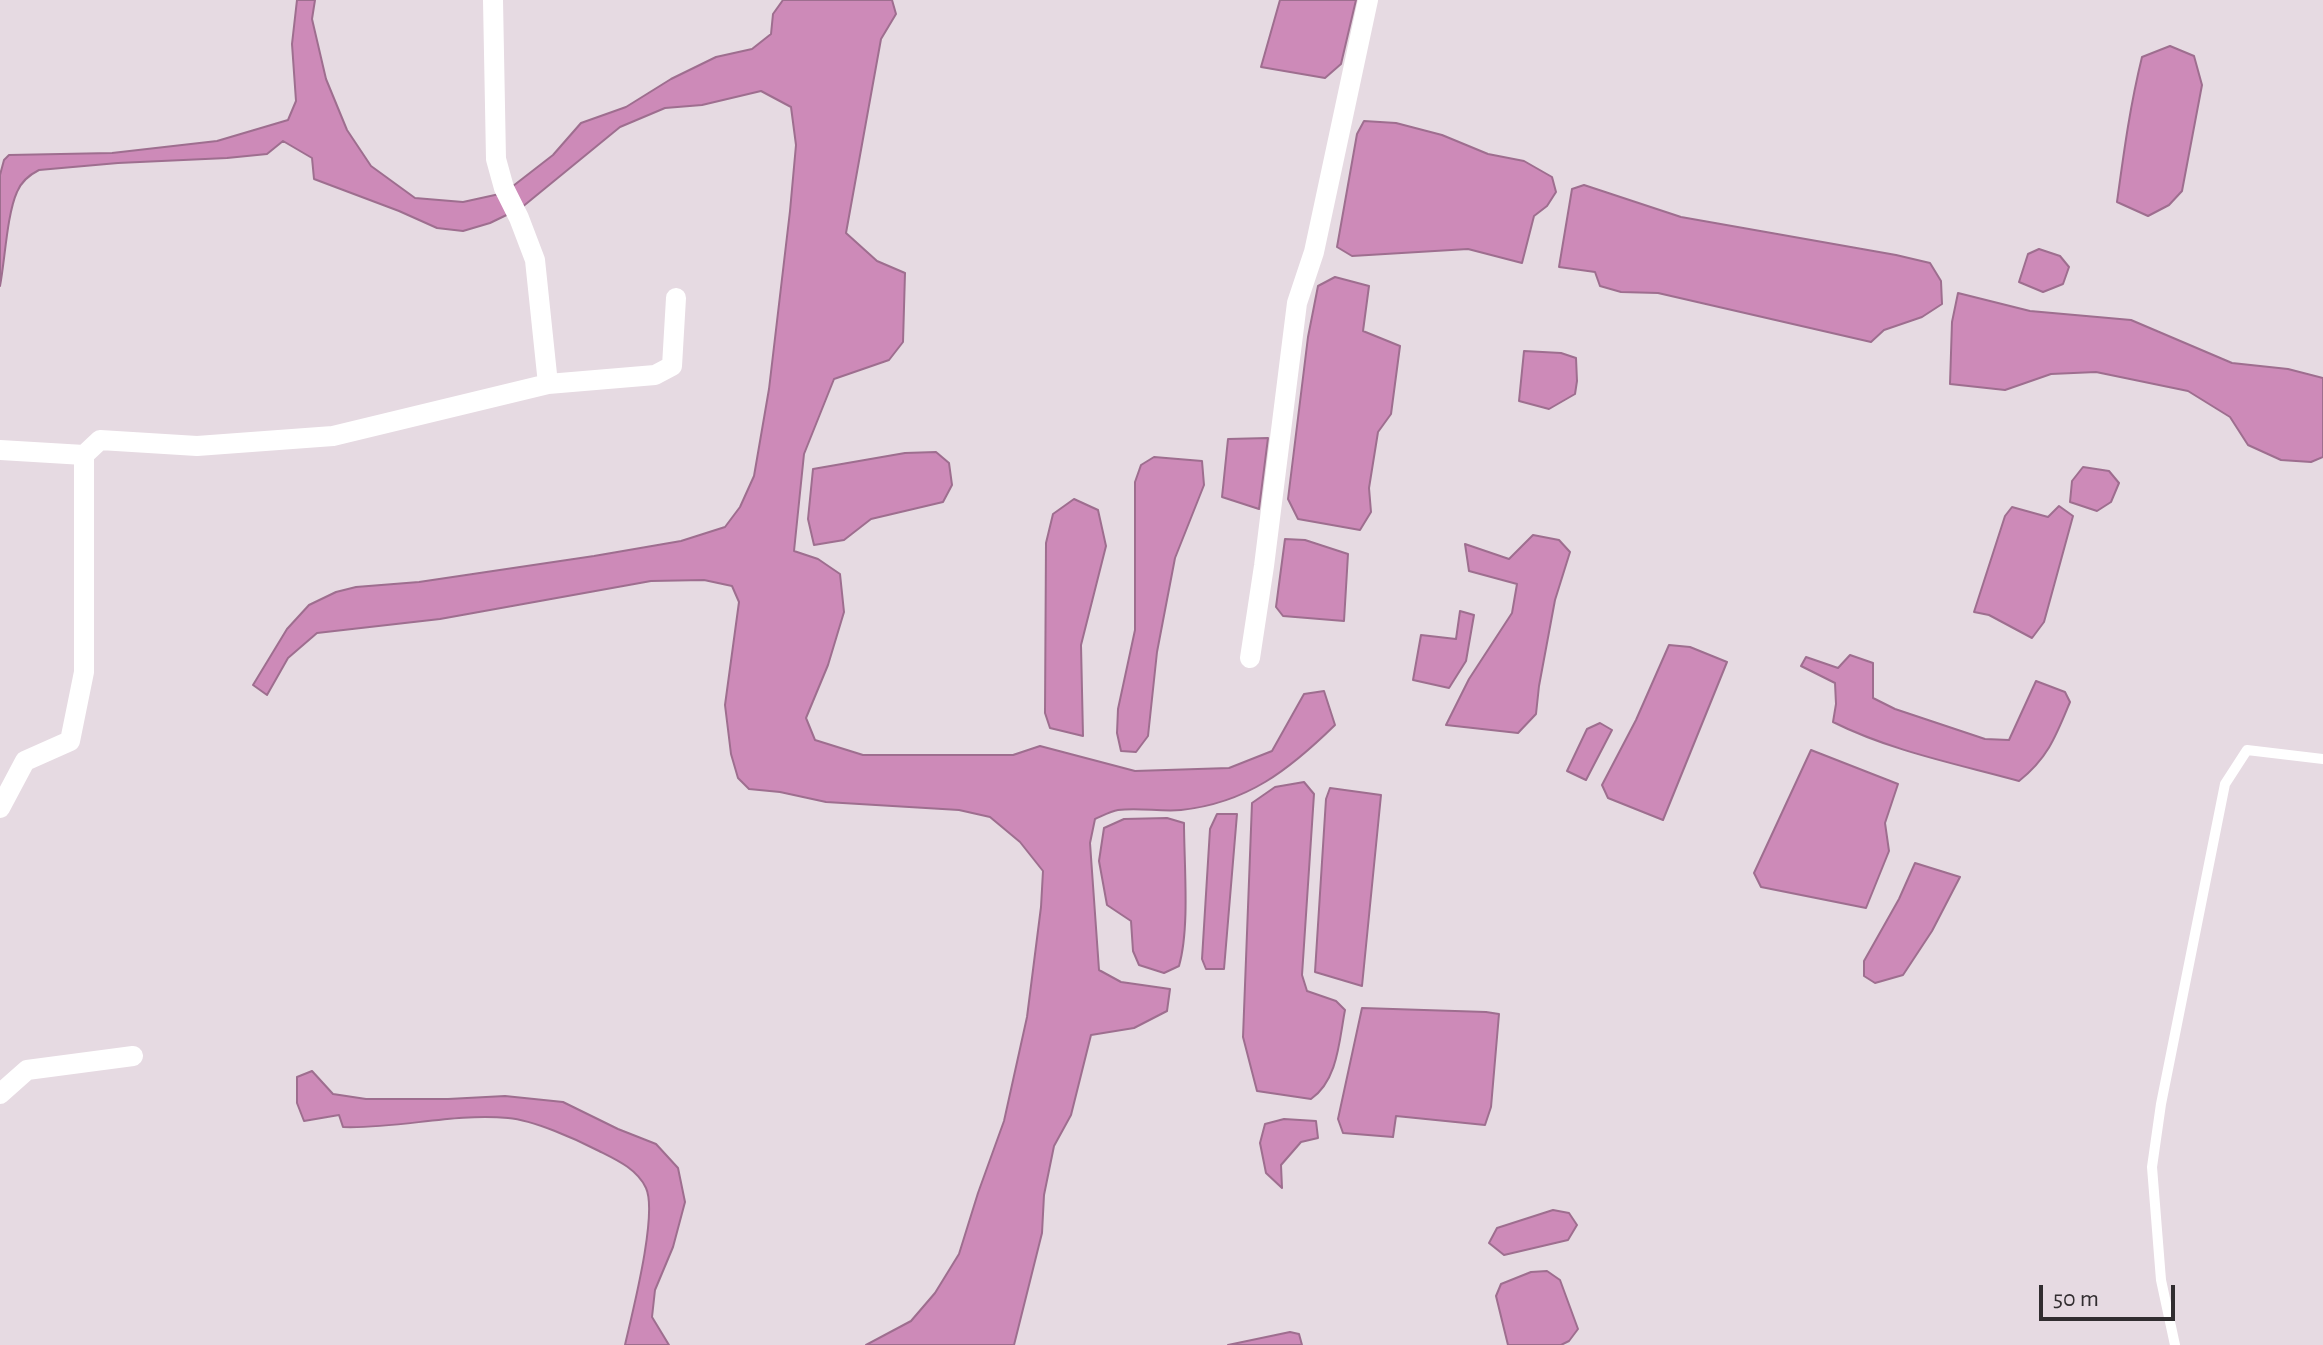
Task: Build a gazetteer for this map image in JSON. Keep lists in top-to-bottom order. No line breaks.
{"scale_bar":"50 m"}
